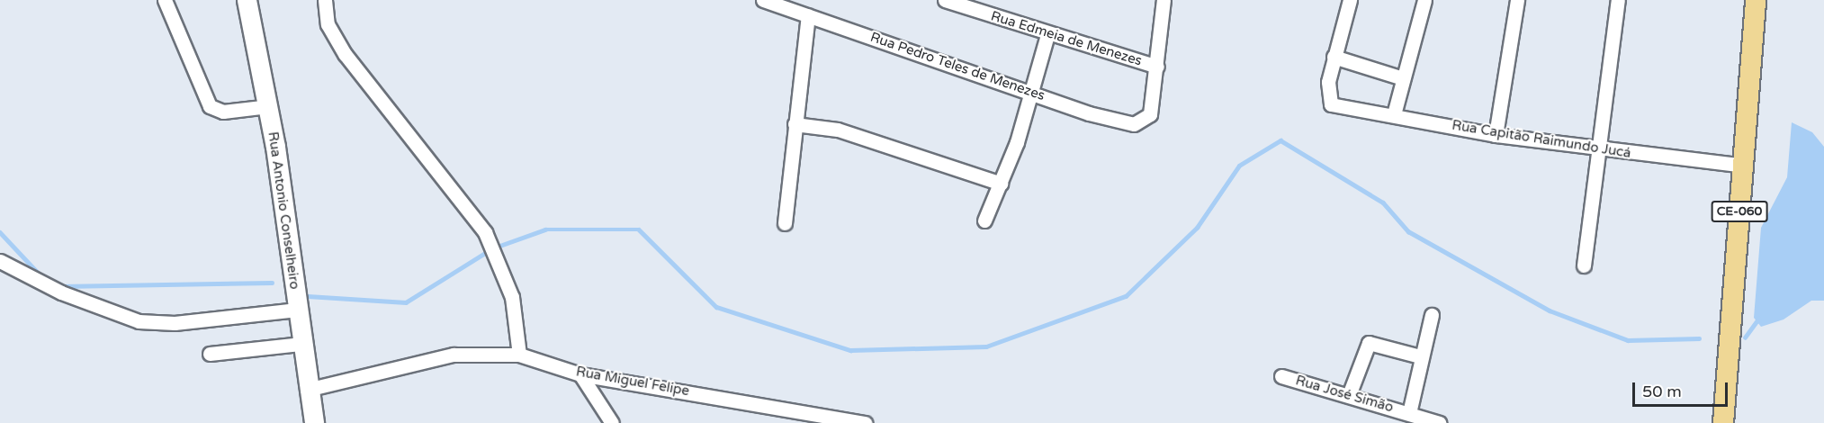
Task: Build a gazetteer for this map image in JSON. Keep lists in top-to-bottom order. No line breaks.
{"streets":{"main road":["CE-060"],"street":["Rua Edmeia de Menezes","Rua Pedro Teles de Menezes","Rua Capitão Raimundo Jucá","Rua Antonio Conselheiro","Rua Miguel Felipe","Rua José Simão"]},"crossings":[["Rua Edmeia de Menezes","Rua Pedro Teles de Menezes"],["Rua Capitão Raimundo Jucá","CE-060"],["Rua Antonio Conselheiro","Rua Miguel Felipe"]],"scale_bar":"50 m"}
